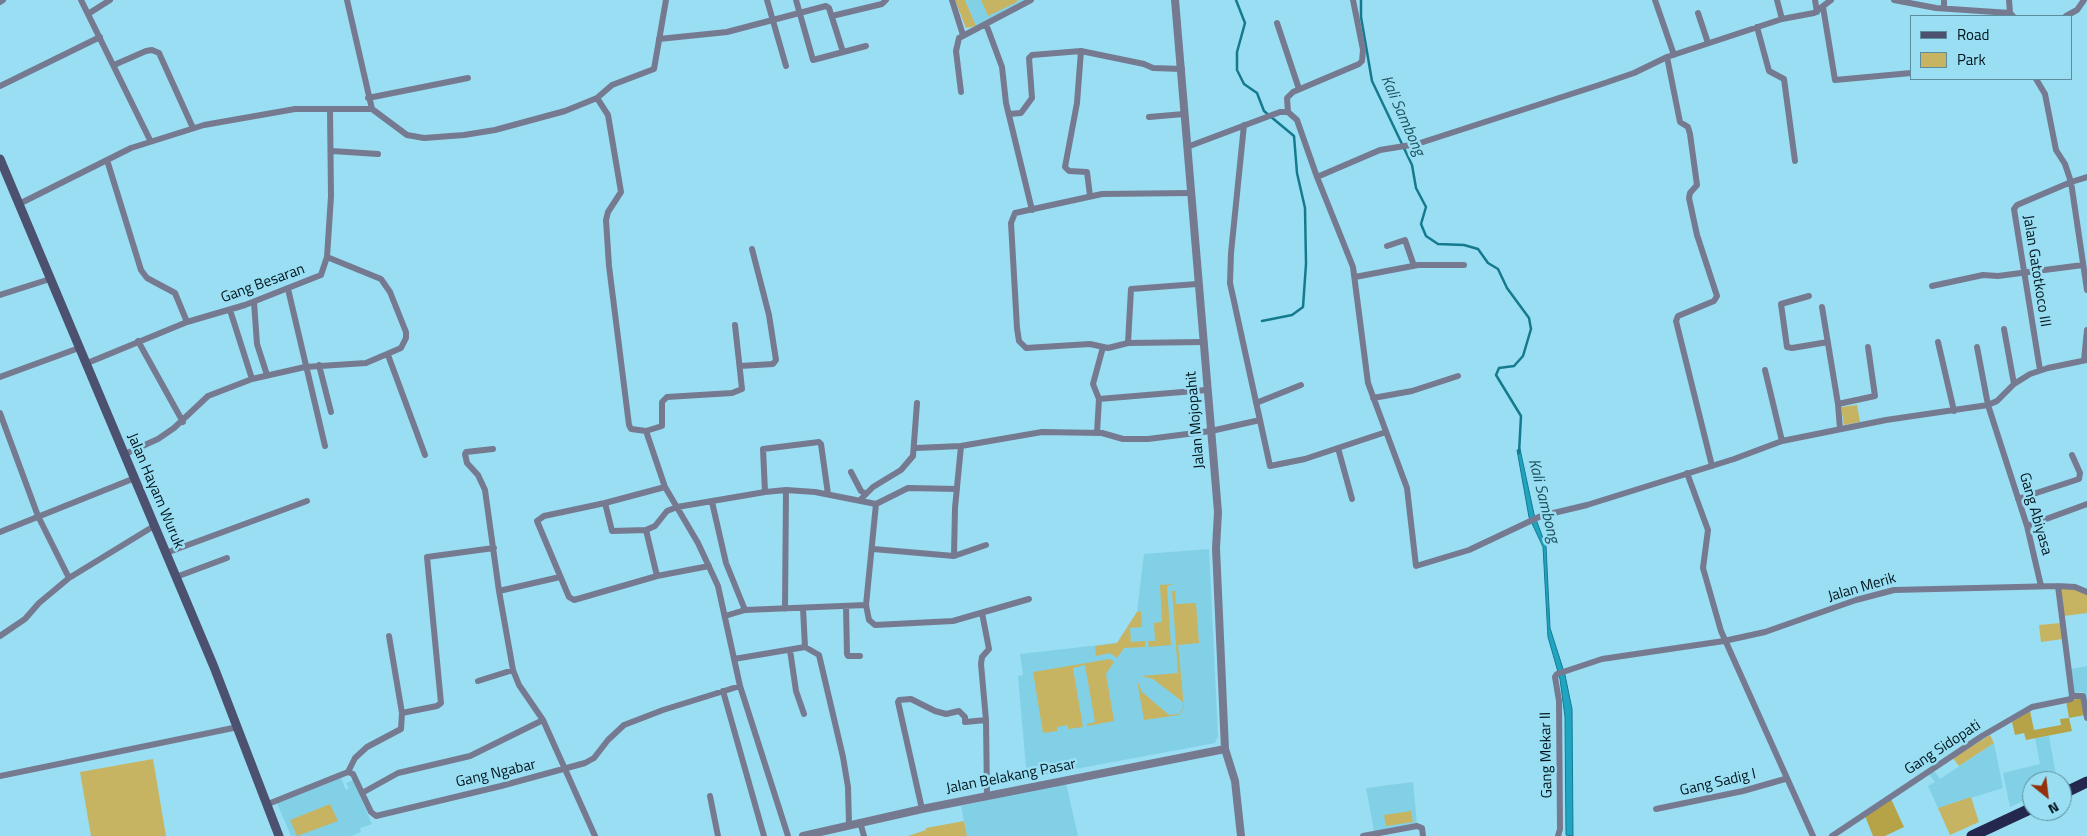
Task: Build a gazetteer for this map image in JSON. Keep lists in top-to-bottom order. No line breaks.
{"streets":{"main road":["Jalan Hayam Wuruk"],"street":["Jalan Gatotkoco III","Gang Besaran","Jalan Mojopahit","Gang Abiyasa","Jalan Merik","Gang Sidopati","Gang Mekar II","Gang Ngabar","Jalan Belakang Pasar","Gang Sadig I"]},"crossings":[["Gang Besaran","Jalan Hayam Wuruk"],["Jalan Mojopahit","Jalan Belakang Pasar"],["Gang Abiyasa","Jalan Merik"],["Jalan Merik","Gang Mekar II"]],"water":["Kali Sambong"],"legend":["Road","Park"],"north":"bottom right"}
